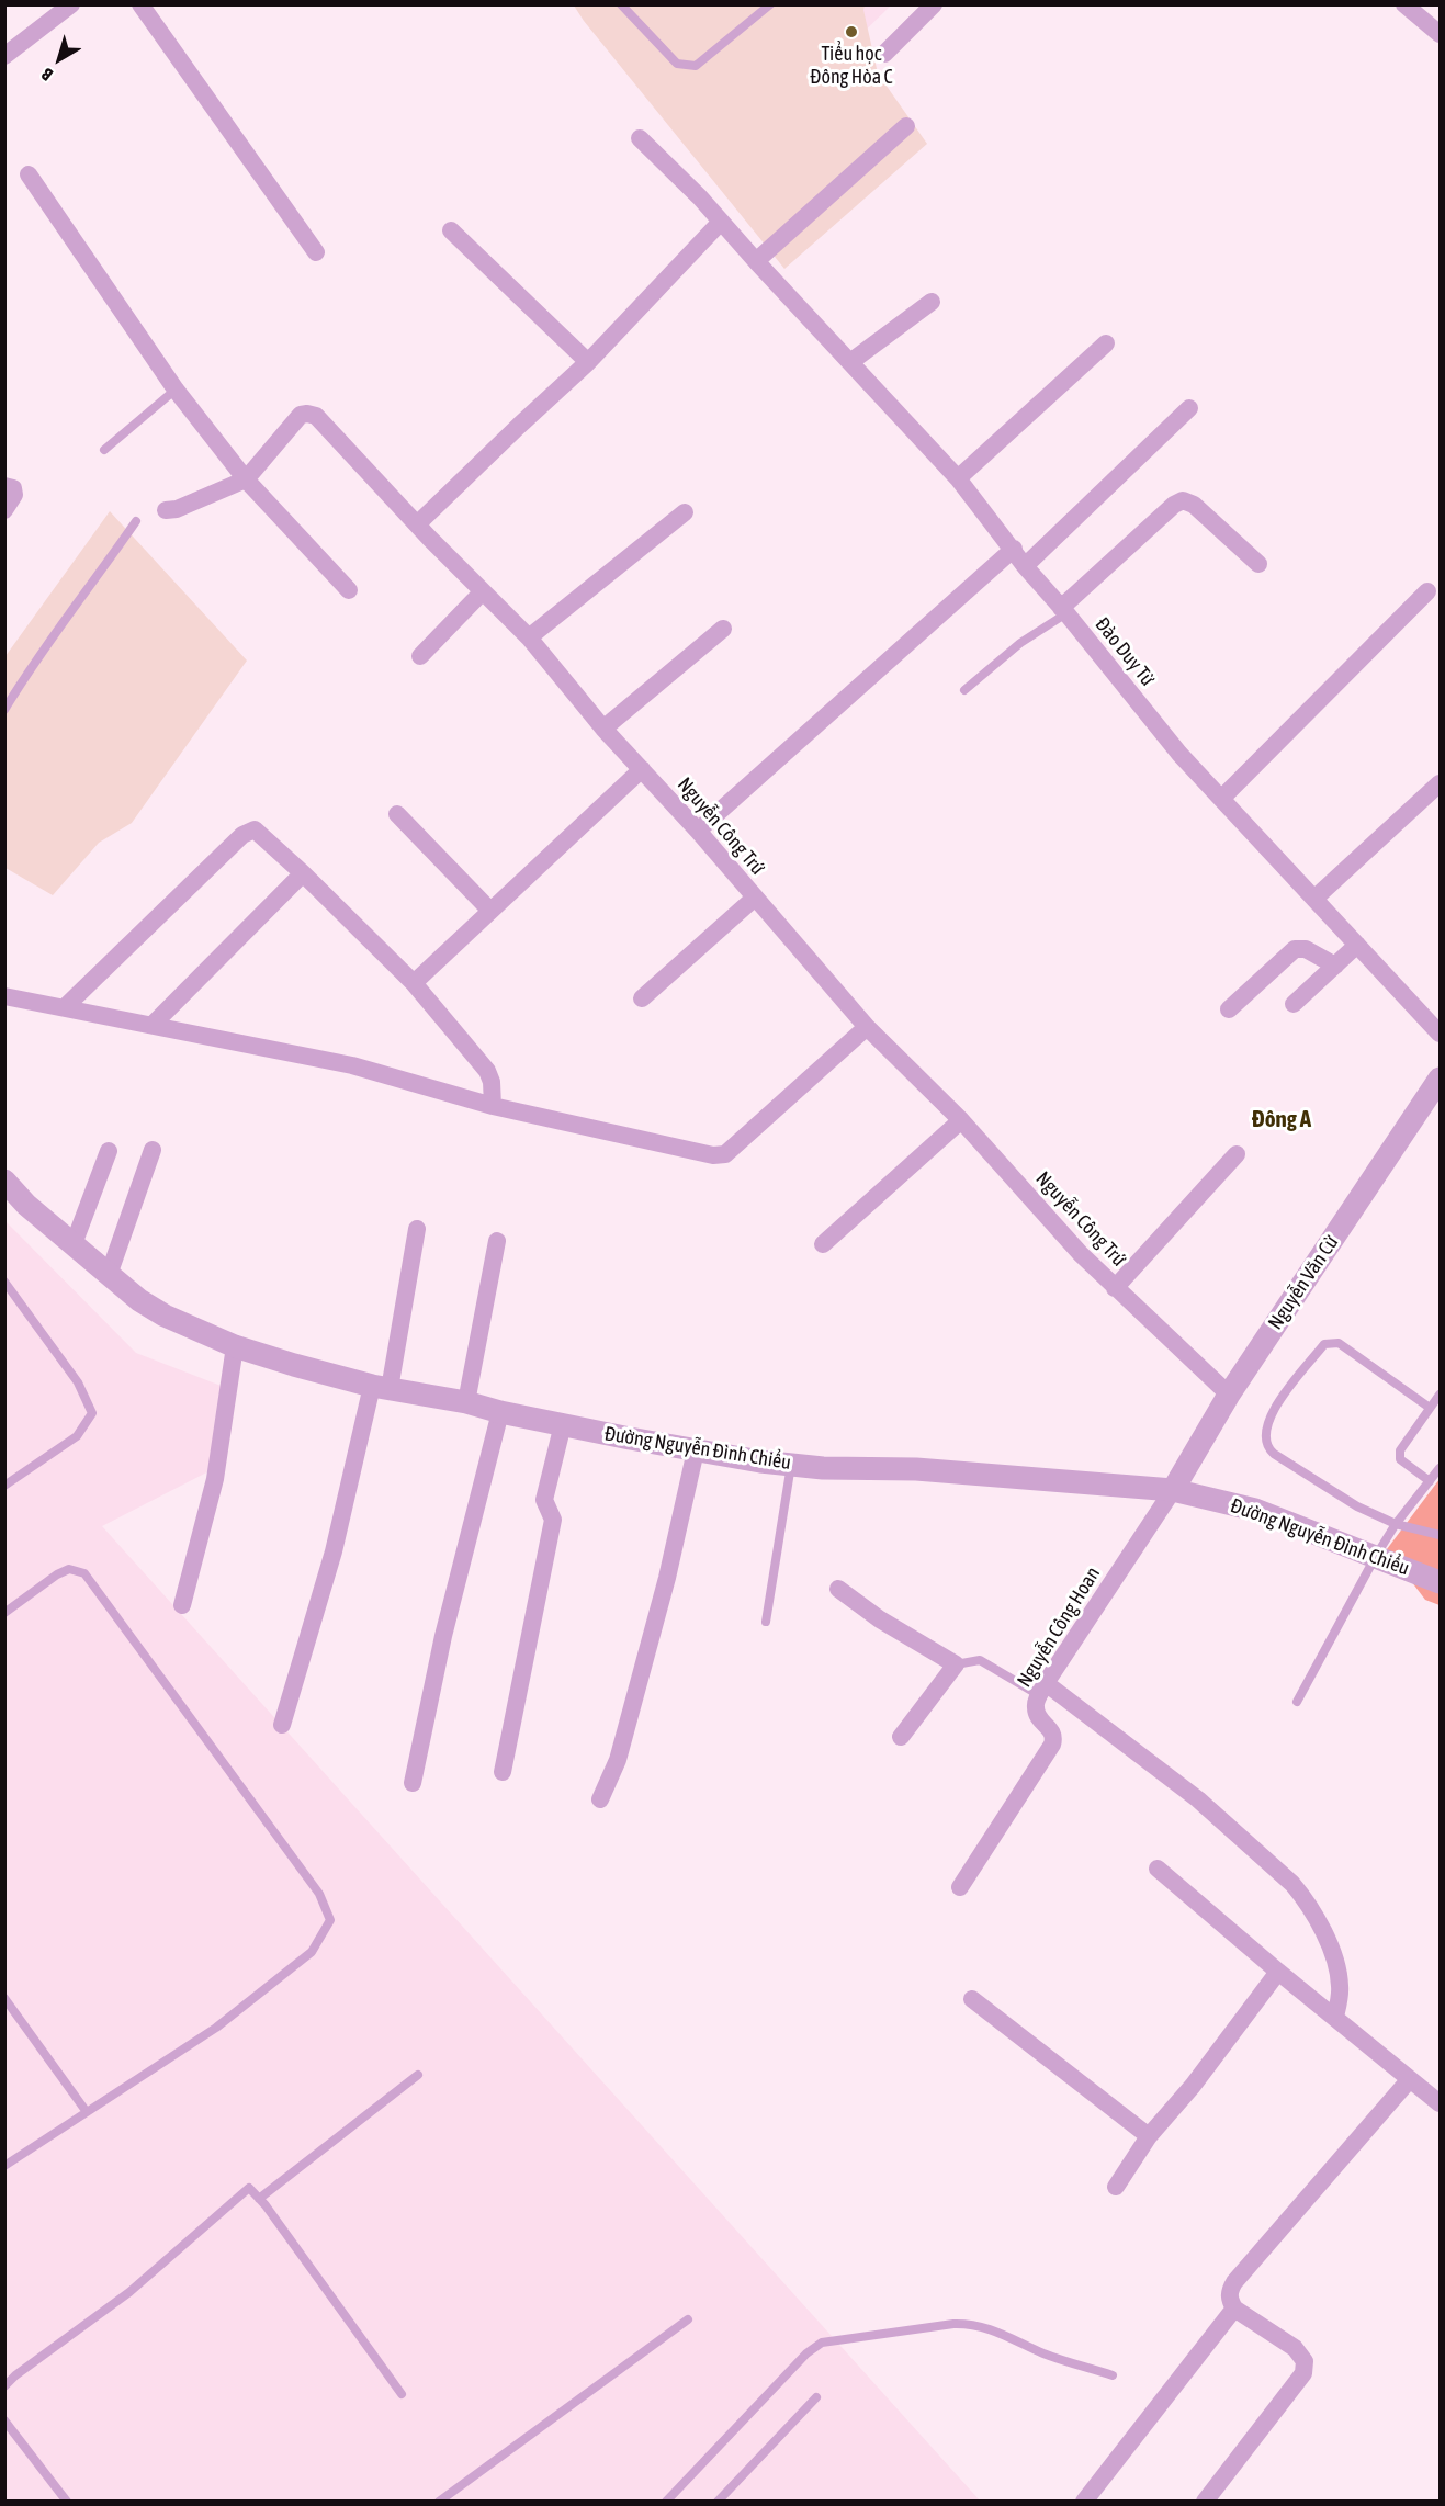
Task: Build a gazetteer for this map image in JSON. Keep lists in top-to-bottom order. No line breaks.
{"streets":{"street":["Đào Duy Từ","Nguyễn Công Trứ","Nguyễn Văn Cừ","Đường Nguyễn Đình Chiểu","Nguyễn Công Hoan"]},"crossings":[["Nguyễn Công Trứ","Nguyễn Văn Cừ"],["Nguyễn Văn Cừ","Đường Nguyễn Đình Chiểu"],["Nguyễn Văn Cừ","Nguyễn Công Hoan"],["Đường Nguyễn Đình Chiểu","Nguyễn Công Hoan"]],"districts":["Đông A"],"places":["Tiểu học Đông Hòa C"],"north":"bottom left"}
